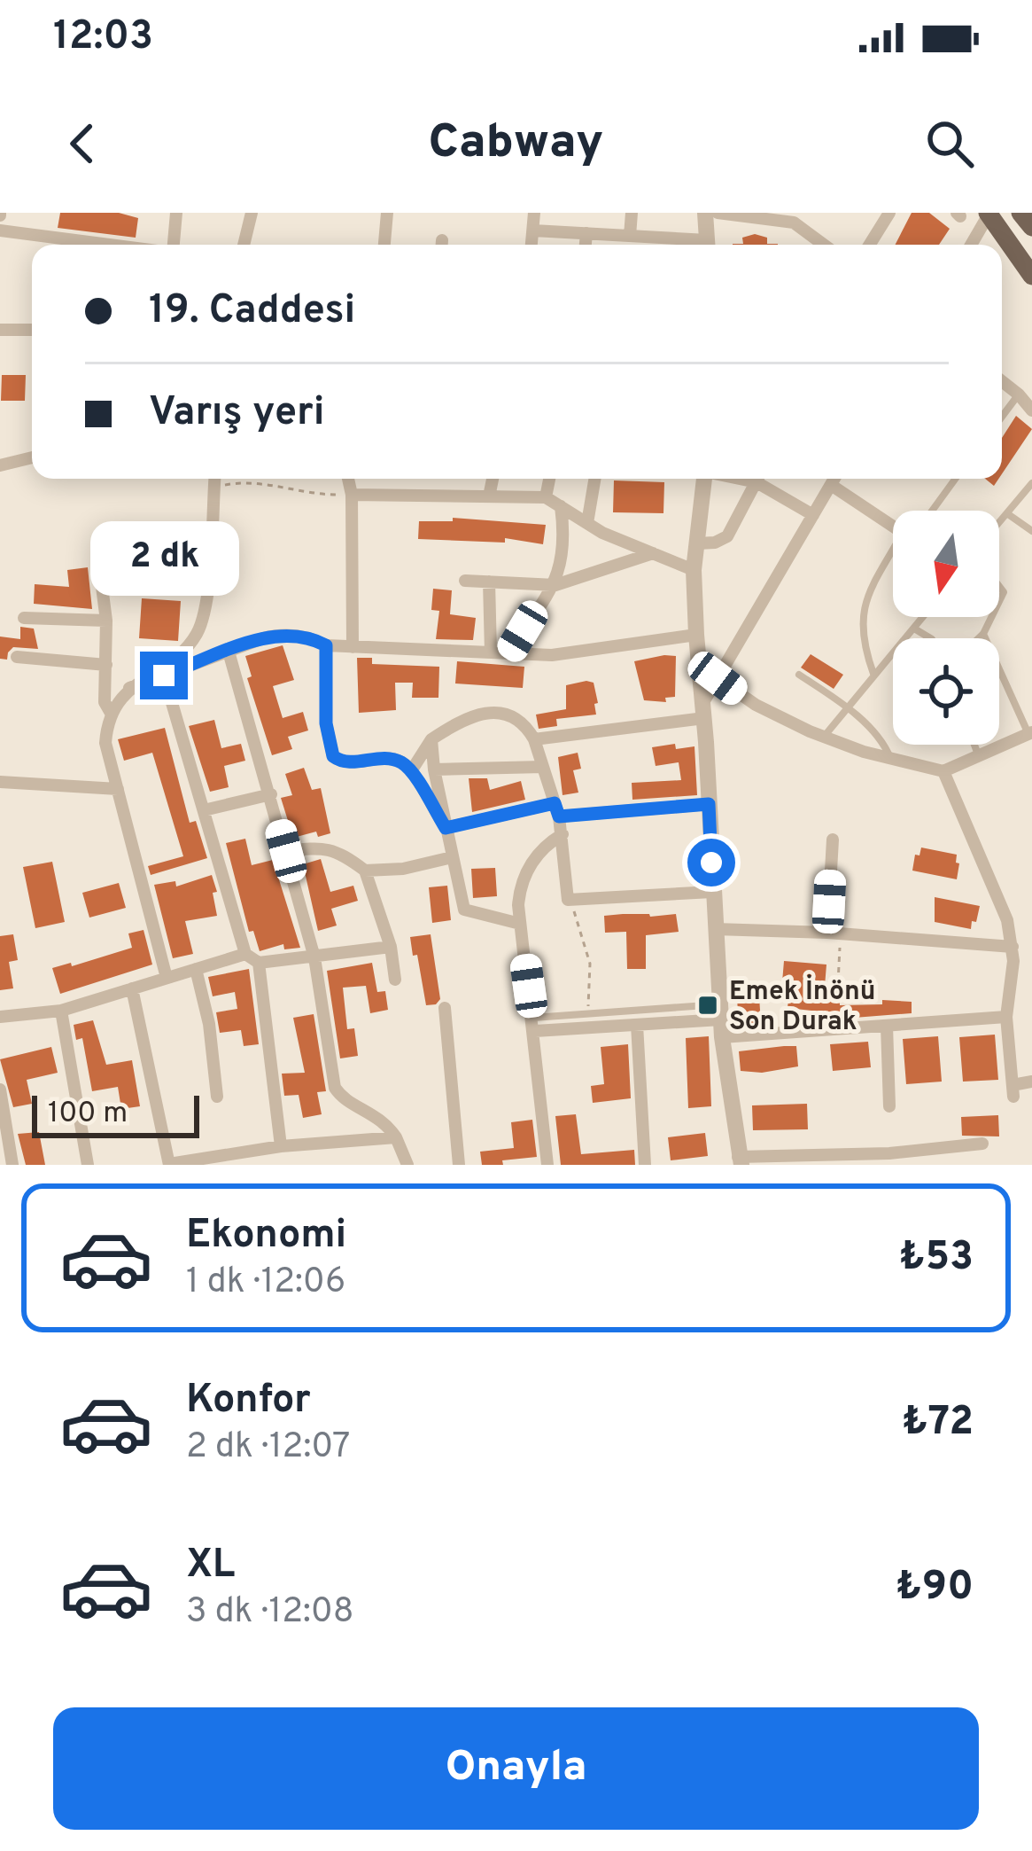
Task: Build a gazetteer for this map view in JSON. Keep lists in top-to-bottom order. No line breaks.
{"places":{"transit":["Emek İnönü Son Durak"]},"scale_bar":"100 m","north":"bottom","page":{"status":"12:03","header":"Cabway","banner":["19. Caddesi","Varış yeri"],"bubble":"2 dk","scale":"100 m","list":[{"name":"Ekonomi","note":"1 dk · 12:06","value":"₺53"},{"name":"Konfor","note":"2 dk · 12:07","value":"₺72"},{"name":"XL","note":"3 dk · 12:08","value":"₺90"}],"buttons":"Onayla"}}
